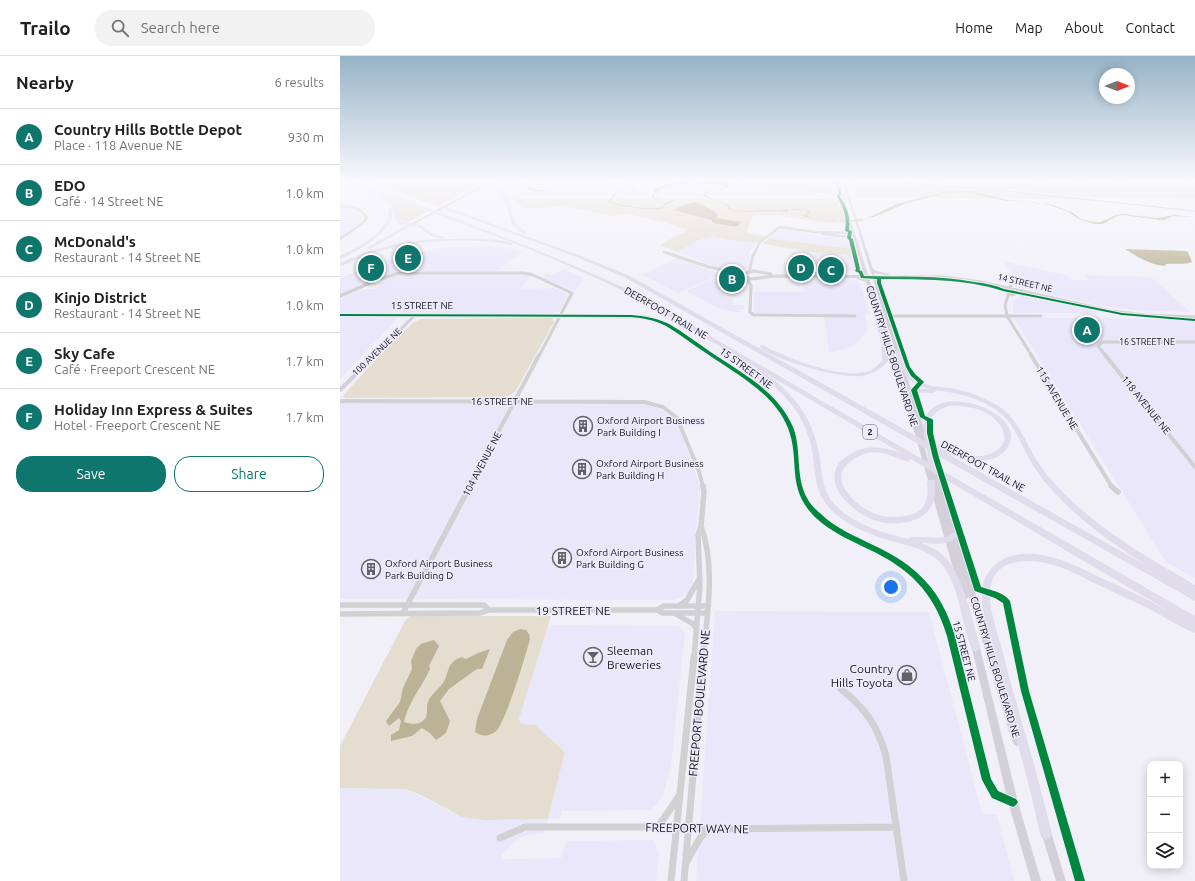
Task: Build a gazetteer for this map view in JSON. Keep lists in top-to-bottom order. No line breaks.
{"streets":{"highway":["DEERFOOT TRAIL NE","2"],"main road":["COUNTRY HILLS BOULEVARD NE"],"street":["14 STREET NE","15 STREET NE","16 STREET NE","100 AVENUE NE","115 AVENUE NE","118 AVENUE NE","104 AVENUE NE","19 STREET NE","FREEPORT BOULEVARD NE","FREEPORT WAY NE"]},"crossings":[["14 STREET NE","COUNTRY HILLS BOULEVARD NE"],["15 STREET NE","100 AVENUE NE"],["15 STREET NE","COUNTRY HILLS BOULEVARD NE"],["15 STREET NE","104 AVENUE NE"],["16 STREET NE","118 AVENUE NE"],["16 STREET NE","104 AVENUE NE"],["16 STREET NE","FREEPORT BOULEVARD NE"],["104 AVENUE NE","19 STREET NE"],["19 STREET NE","FREEPORT BOULEVARD NE"],["FREEPORT BOULEVARD NE","FREEPORT WAY NE"]],"places":{"building":["Oxford Airport Business Park Building I","Oxford Airport Business Park Building H","Oxford Airport Business Park Building G","Oxford Airport Business Park Building D"],"bar":["Sleeman Breweries"],"shop":["Country Hills Toyota"]},"north":"right","page":{"header":"Trailo","search":"Search here","nav":["Home","Map","About","Contact"],"heading":["Nearby","6 results"],"list":[{"mark":"A","name":"Country Hills Bottle Depot","note":"Place · 118 Avenue NE","value":"930 m"},{"mark":"B","name":"EDO","note":"Café · 14 Street NE","value":"1.0 km"},{"mark":"C","name":"McDonald's","note":"Restaurant · 14 Street NE","value":"1.0 km"},{"mark":"D","name":"Kinjo District","note":"Restaurant · 14 Street NE","value":"1.0 km"},{"mark":"E","name":"Sky Cafe","note":"Café · Freeport Crescent NE","value":"1.7 km"},{"mark":"F","name":"Holiday Inn Express & Suites","note":"Hotel · Freeport Crescent NE","value":"1.7 km"}],"pins":["E","D","F","C","B","A"],"buttons":["Save","Share"],"map_buttons":["+","−"]}}
